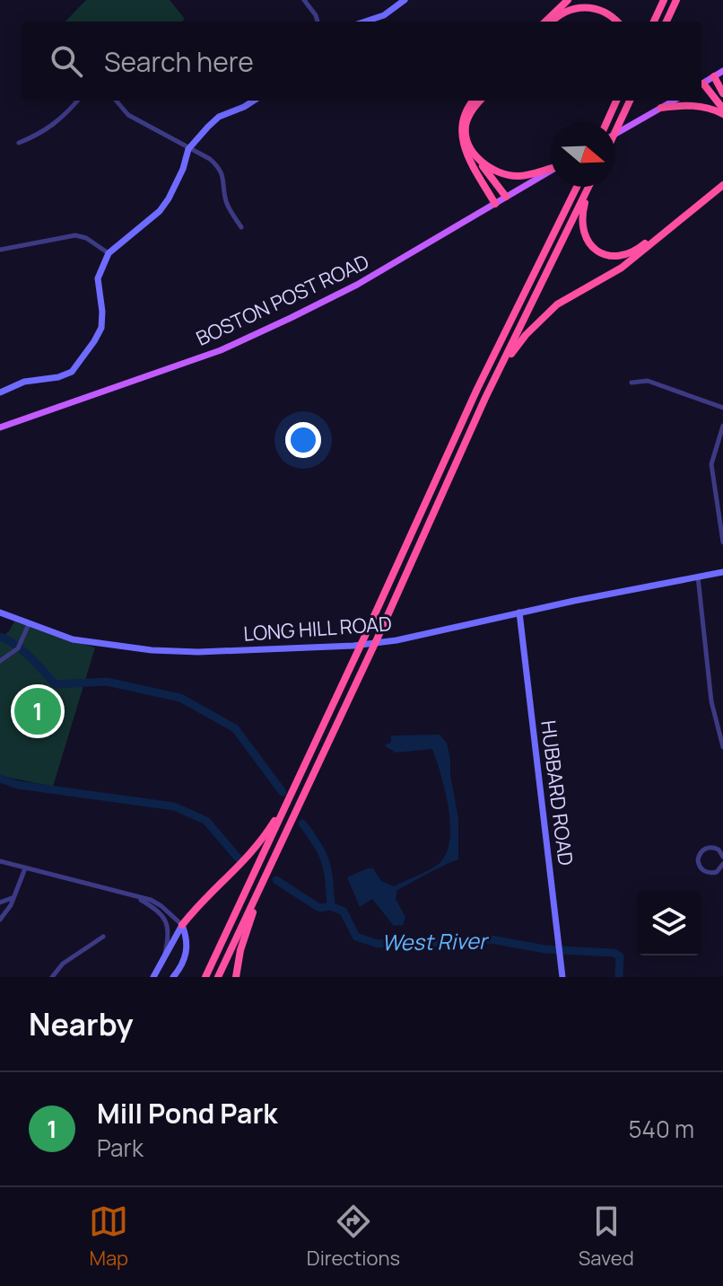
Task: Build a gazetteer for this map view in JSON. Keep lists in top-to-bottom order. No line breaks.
{"streets":{"main road":["BOSTON POST ROAD"],"street":["LONG HILL ROAD","HUBBARD ROAD"]},"crossings":[["LONG HILL ROAD","HUBBARD ROAD"]],"water":["West River"],"north":"right","page":{"search":"Search here","pins":"1","heading":"Nearby","list":[{"mark":"1","name":"Mill Pond Park","note":"Park","value":"540 m"}],"nav":["Map","Directions","Saved"]}}
